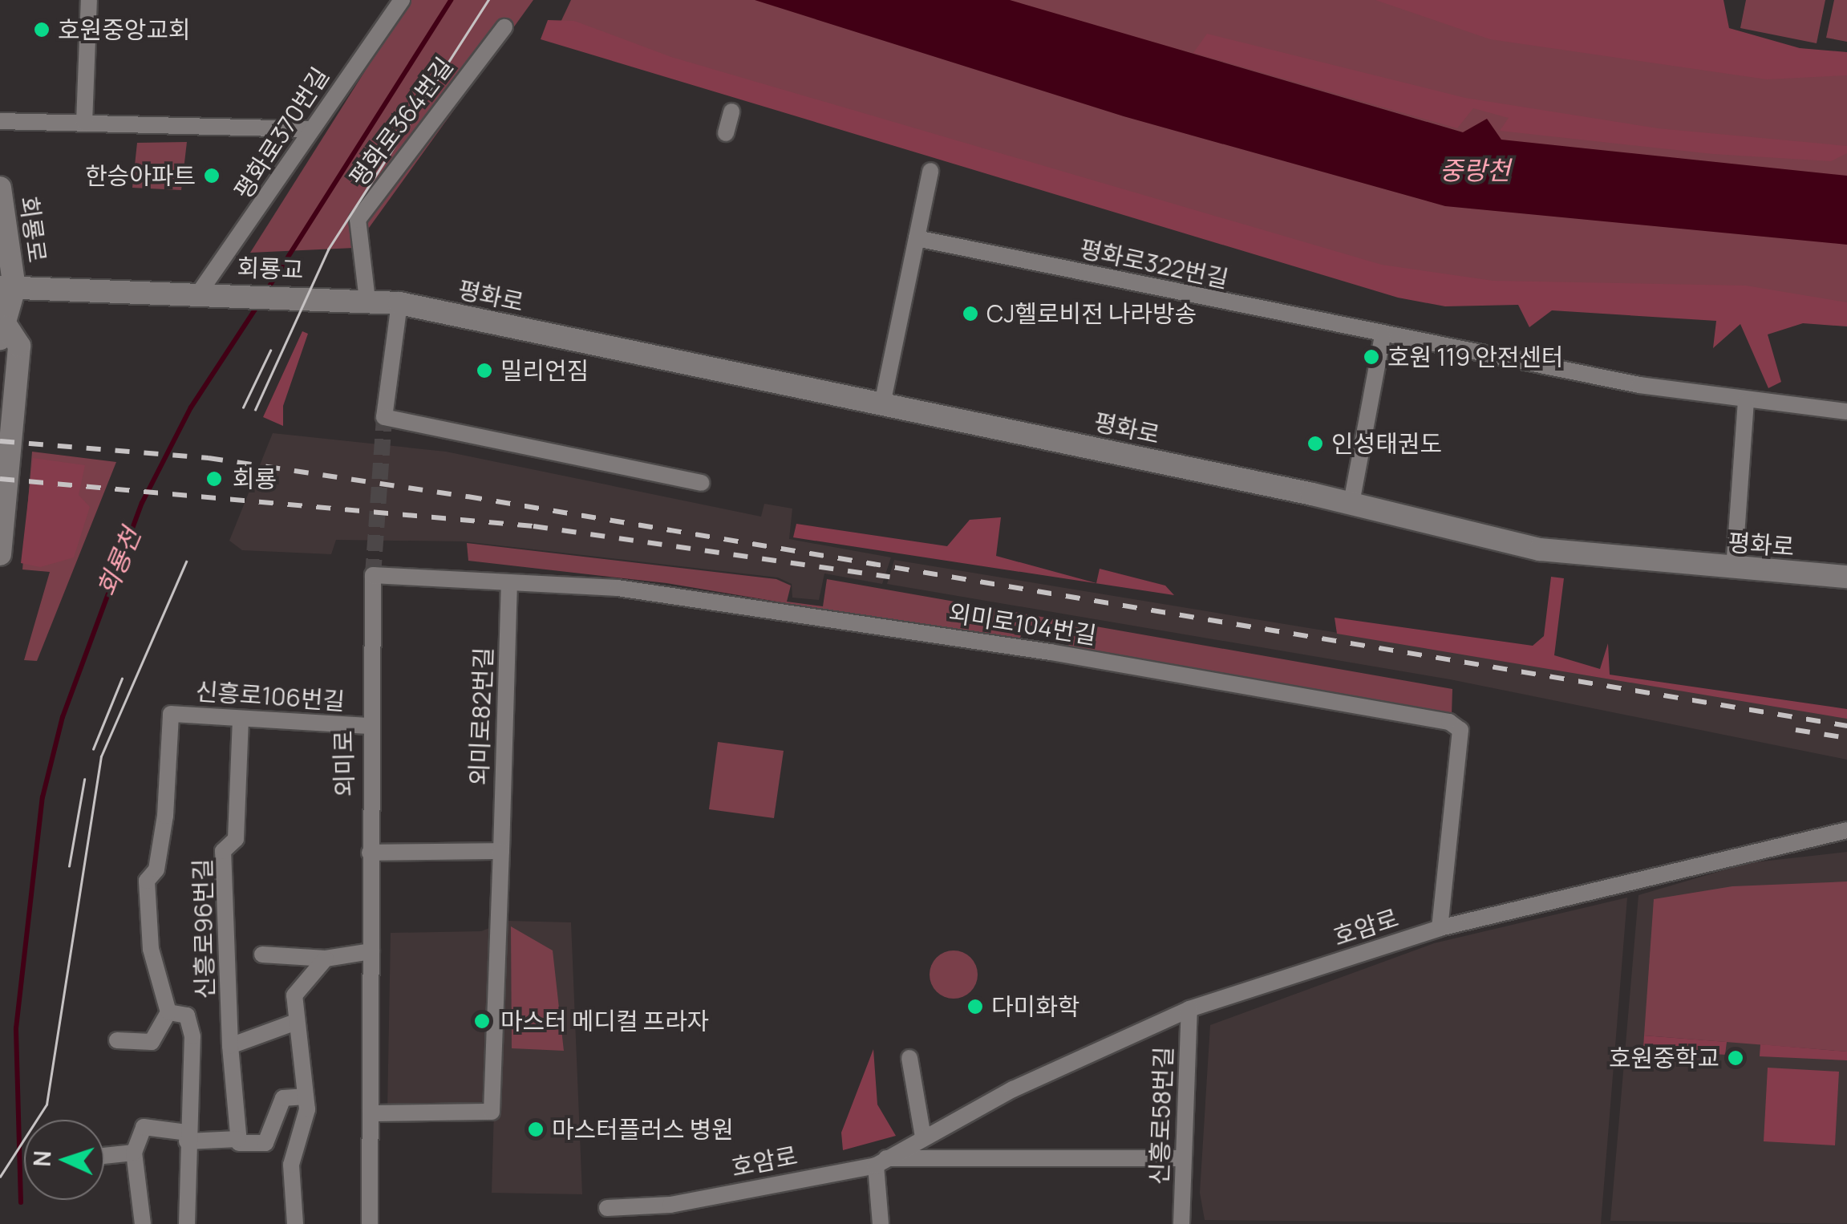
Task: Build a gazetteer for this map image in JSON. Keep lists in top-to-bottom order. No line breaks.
{"streets":{"main road":["회룡로","회룡교","평화로"],"street":["평화로364번길","평화로370번길","평화로322번길","외미로104번길","신흥로106번길","외미로82번길","외미로","호암로","신흥로96번길","신흥로58번길"]},"crossings":[["평화로364번길","평화로"],["평화로370번길","회룡교"],["회룡교","평화로"],["외미로104번길","외미로82번길"],["외미로104번길","외미로"],["외미로104번길","호암로"],["신흥로106번길","외미로"],["신흥로106번길","신흥로96번길"],["외미로82번길","외미로"],["호암로","신흥로58번길"]],"water":["중랑천","회룡천"],"places":["호원중앙교회","한승아파트","CJ헬로비전 나라방송","호원 119 안전센터","밀리언짐","인성태권도","회룡","다미화학","마스터 메디컬 프라자","호원중학교","마스터플러스 병원"],"north":"left"}
